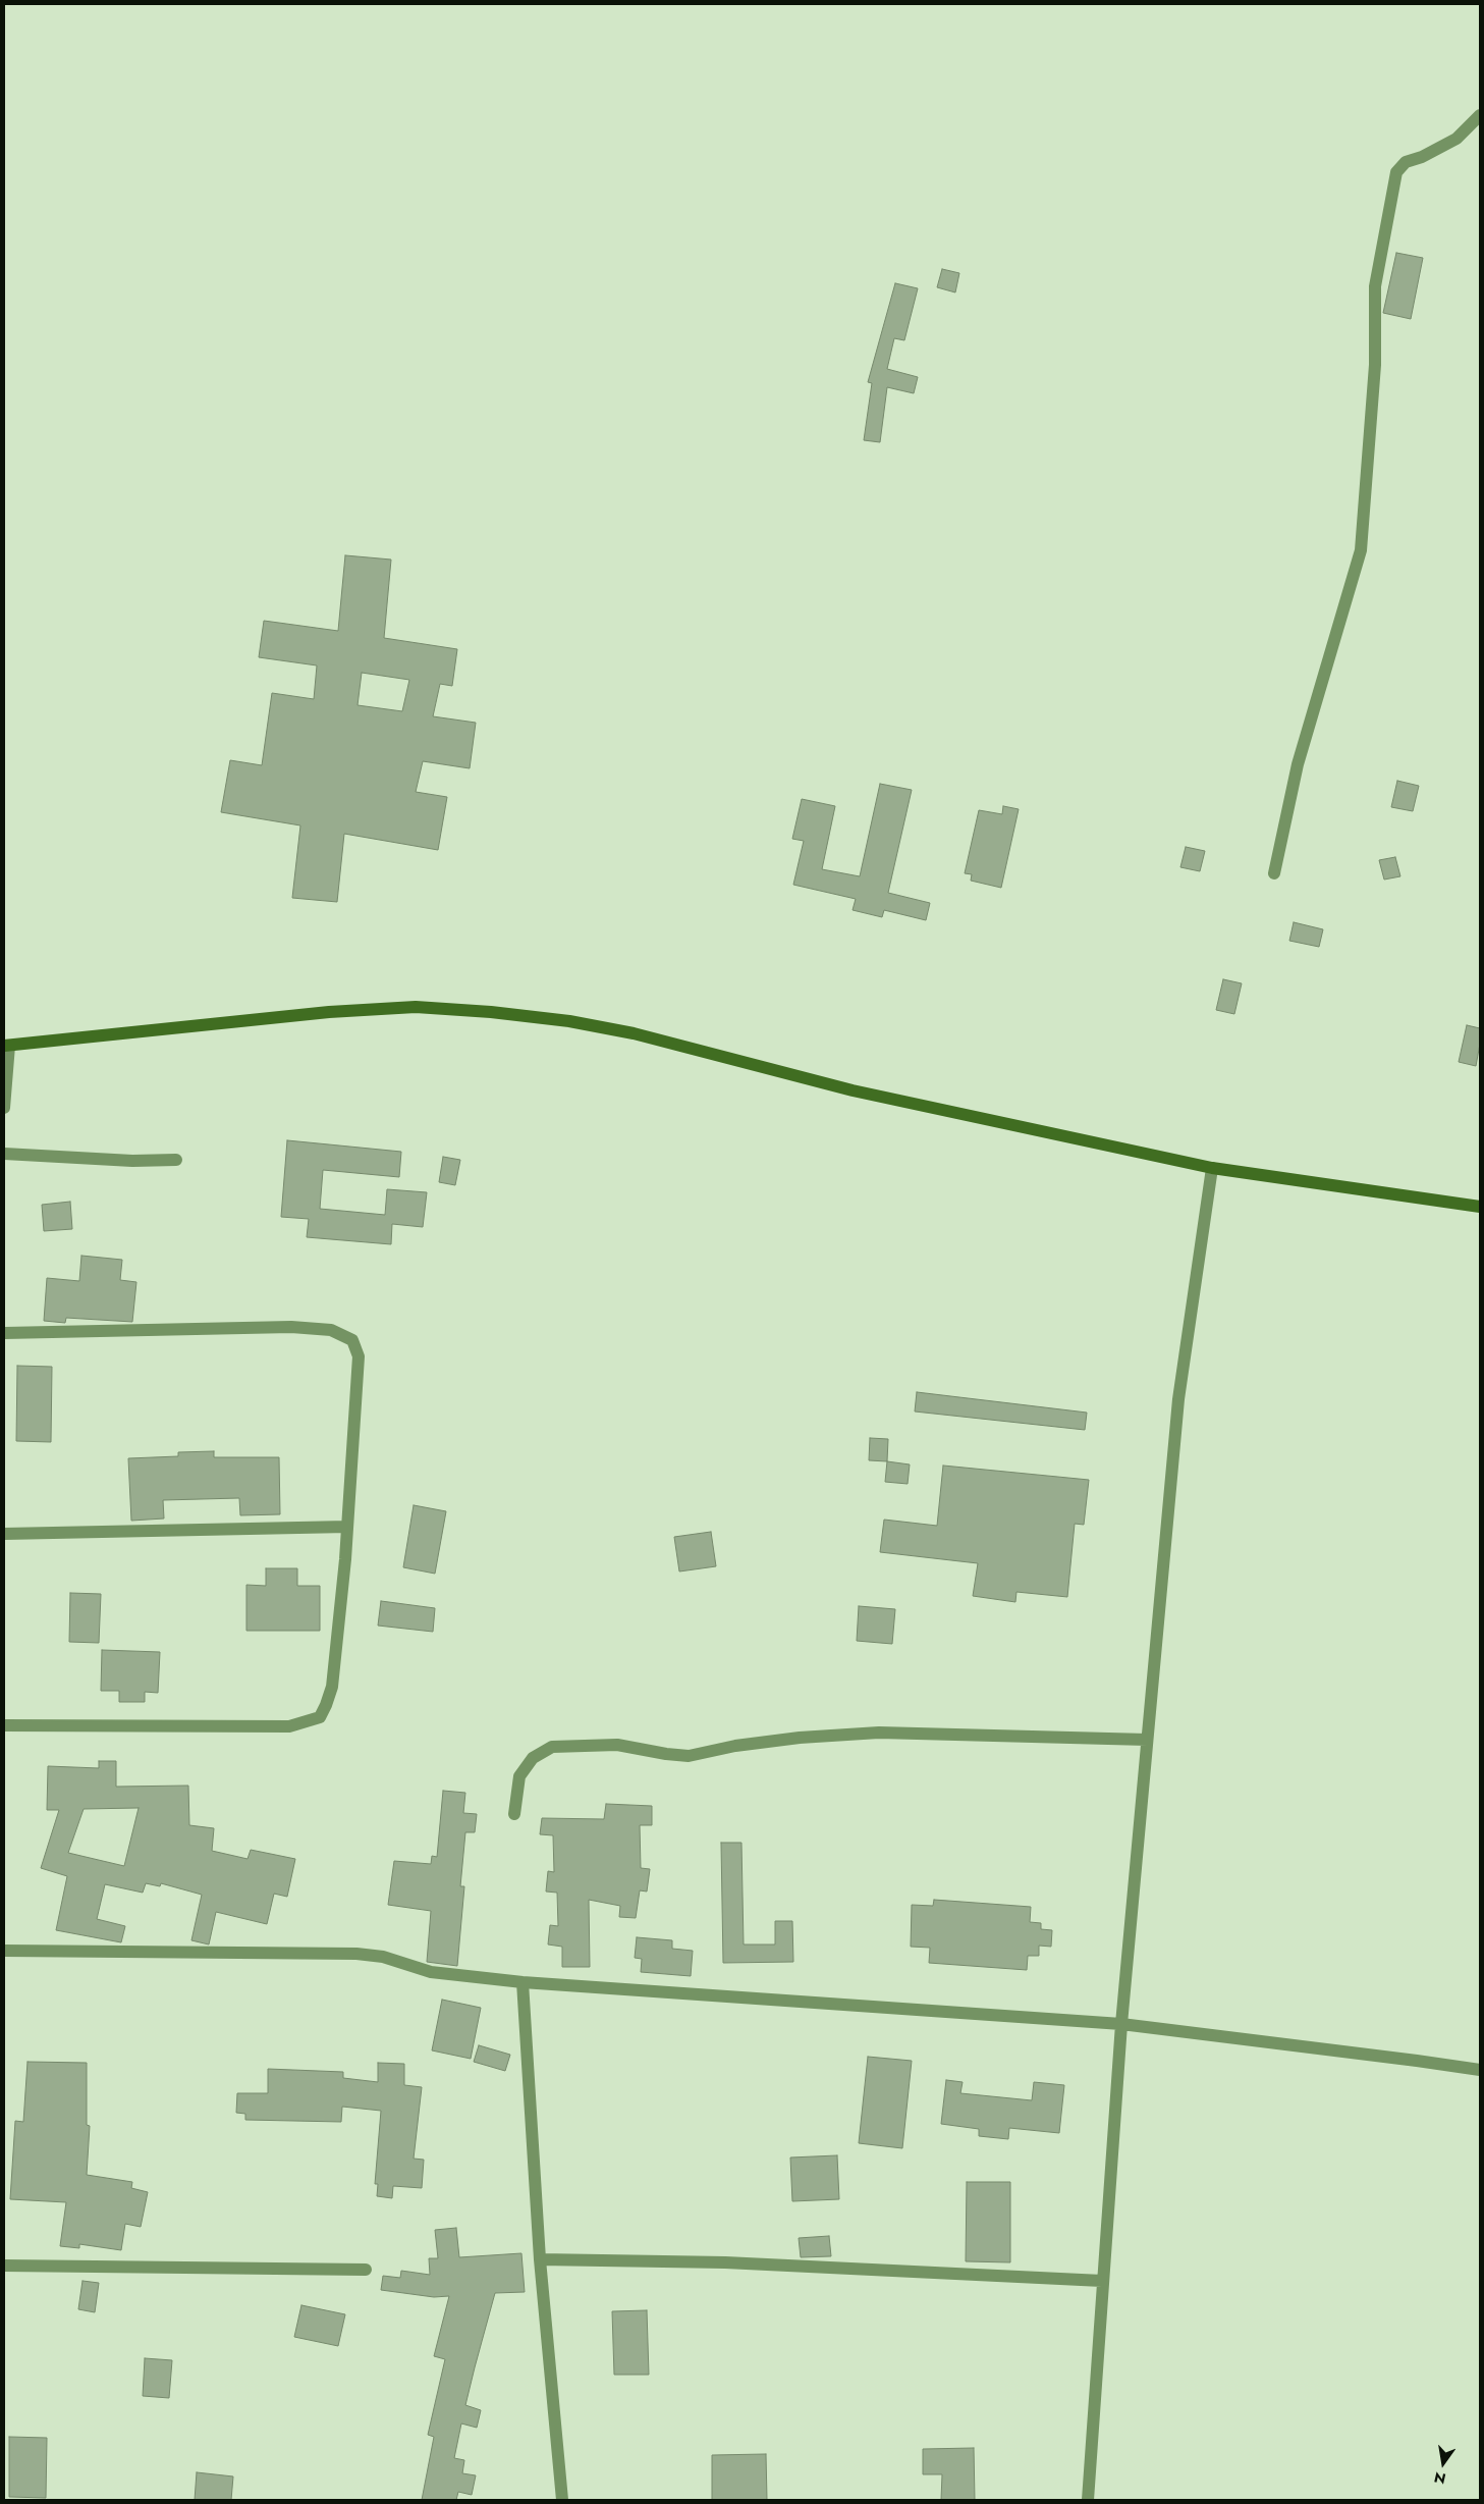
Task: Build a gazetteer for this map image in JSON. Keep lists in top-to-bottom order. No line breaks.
{"north":"bottom"}
